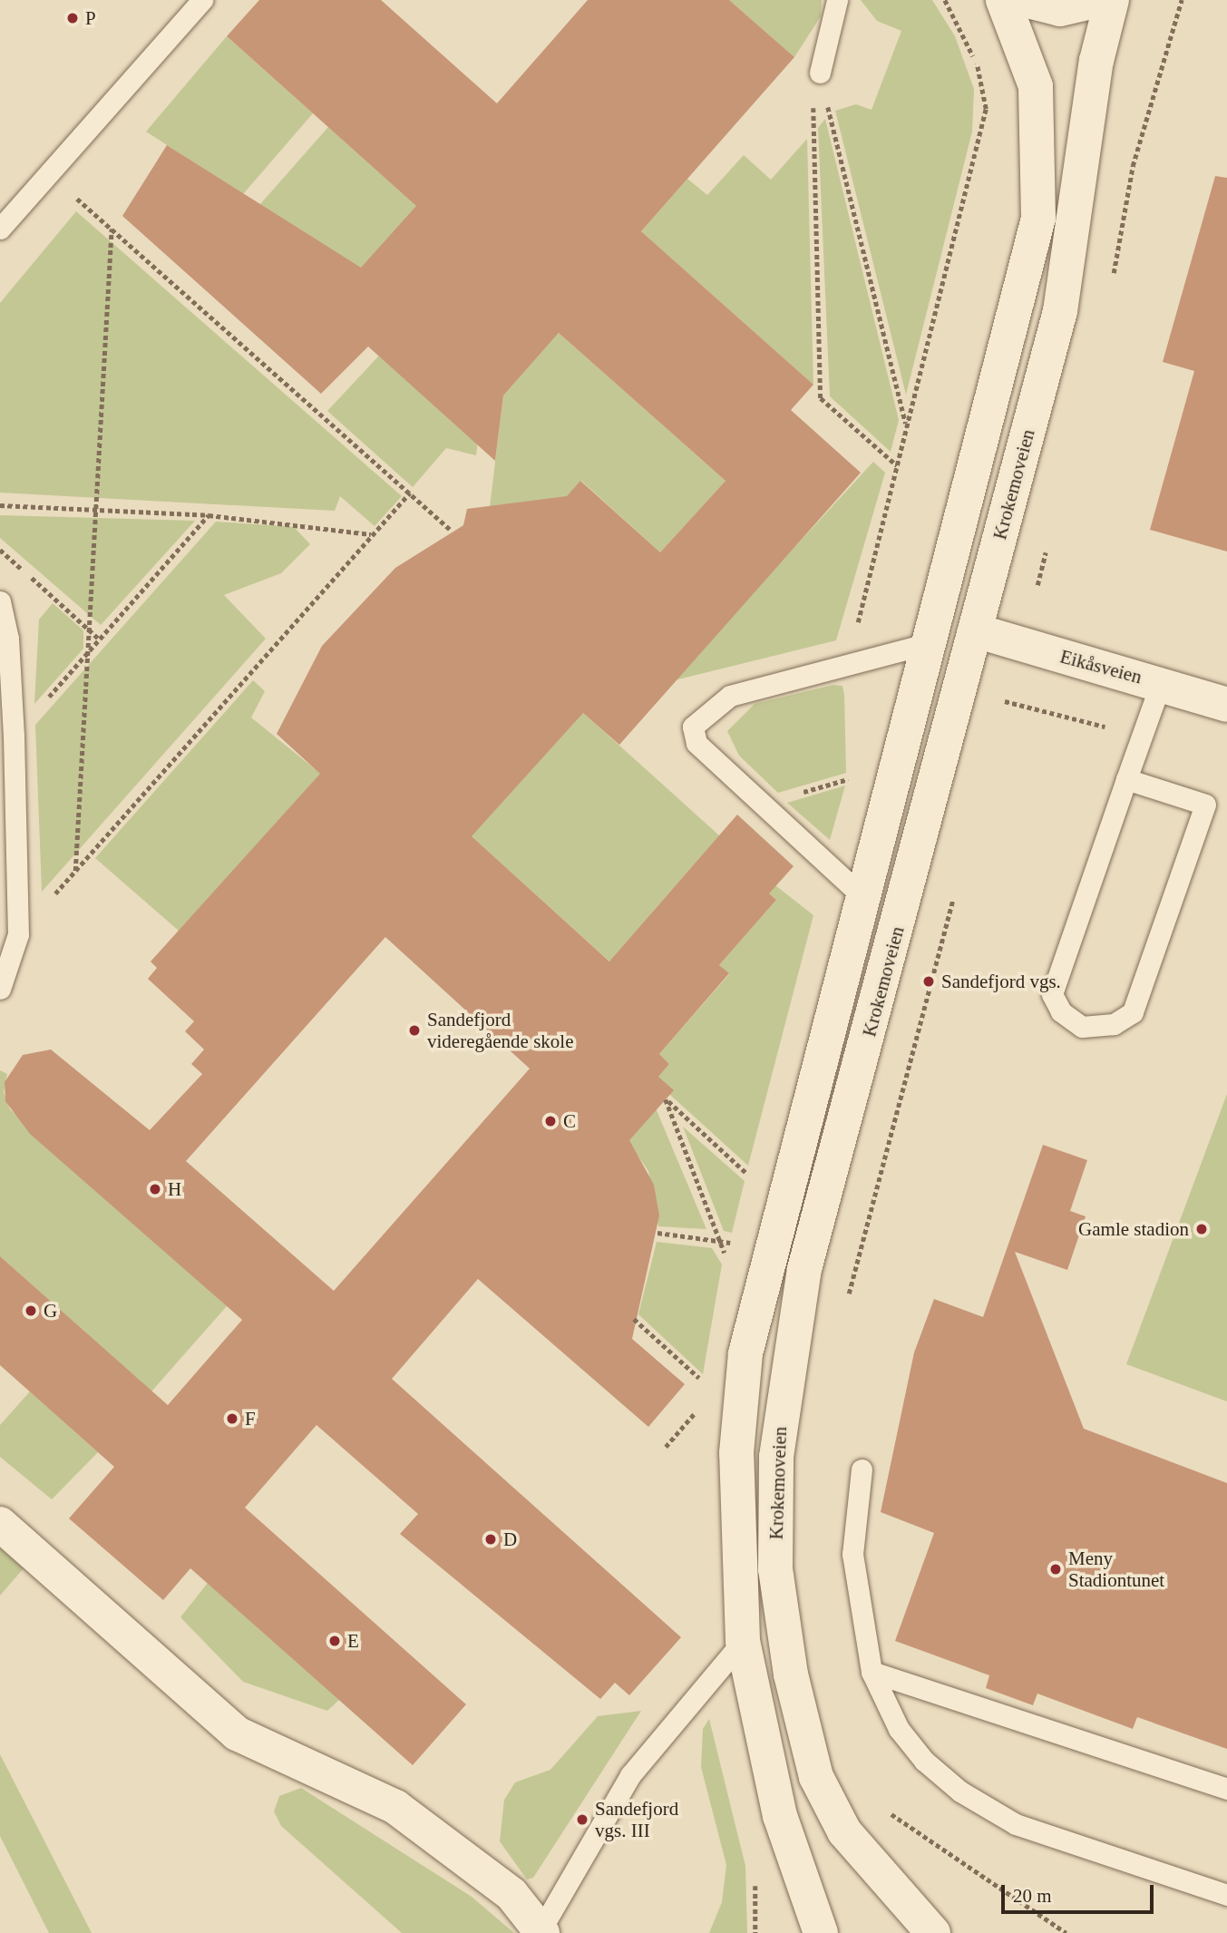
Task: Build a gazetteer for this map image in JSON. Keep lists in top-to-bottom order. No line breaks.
{"streets":{"main road":["Krokemoveien","Eikåsveien"]},"crossings":[["Krokemoveien","Eikåsveien"]],"places":["P","Sandefjord vgs.","Sandefjord videregående skole","C","H","Gamle stadion","G","F","D","Meny Stadiontunet","E","Sandefjord vgs. III"],"scale_bar":"20 m"}
